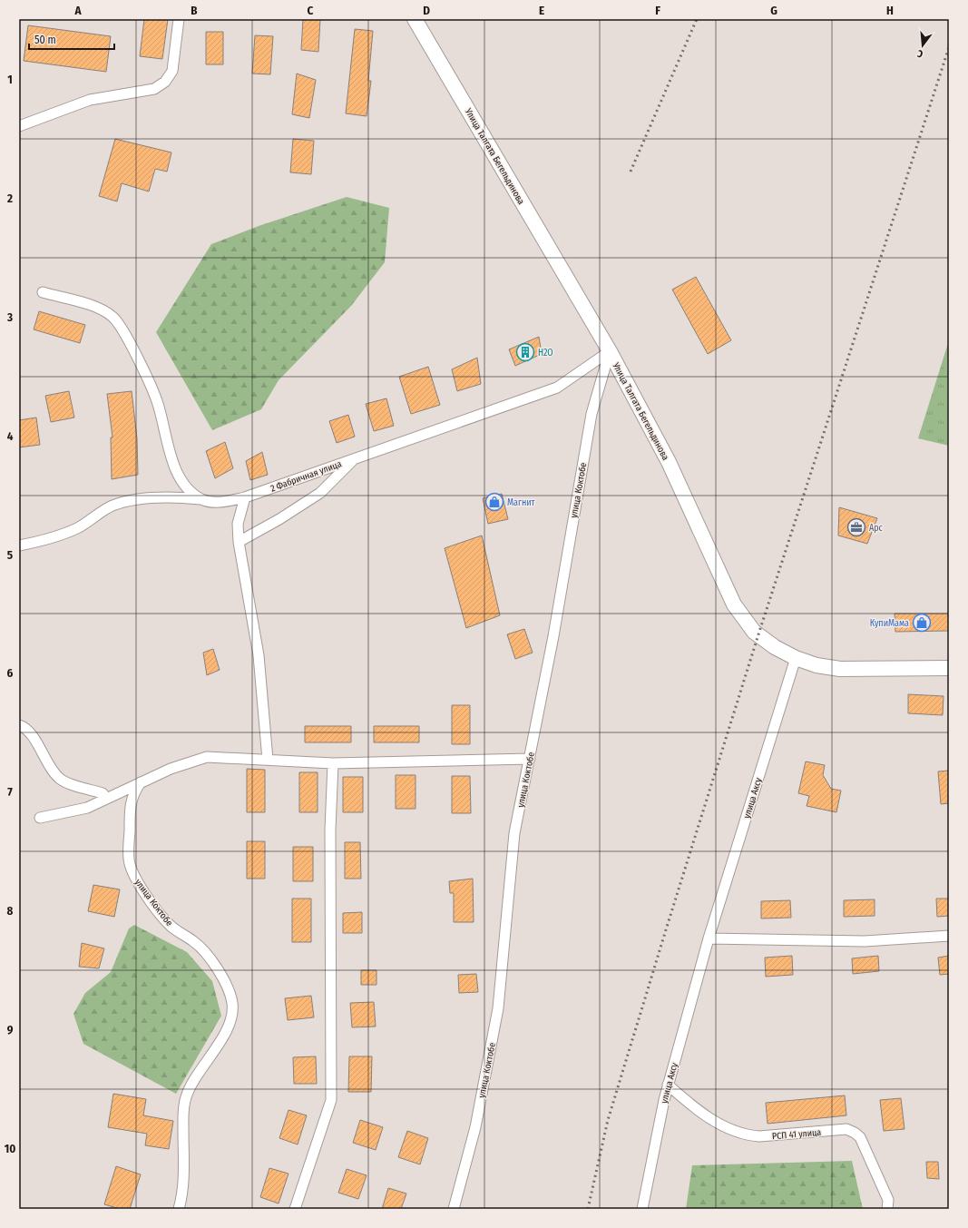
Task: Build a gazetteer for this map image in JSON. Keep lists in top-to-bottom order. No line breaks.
{"streets":{"street":["Улица Талгата Бегельдинова","2 Фабричная улица","улица Коктобе","улица Аксу","РСП 41 улица"]},"crossings":[["Улица Талгата Бегельдинова","2 Фабричная улица"],["Улица Талгата Бегельдинова","улица Коктобе"],["Улица Талгата Бегельдинова","улица Аксу"],["2 Фабричная улица","улица Коктобе"],["улица Аксу","РСП 41 улица"]],"places":{"building":["H2O"],"shop":["Магнит","КупиМама"],"office":["Арс"]},"scale_bar":"50 m","north":"bottom","grid":{"columns":["A","B","C","D","E","F","G","H"],"rows":["1","2","3","4","5","6","7","8","9","10"]}}
